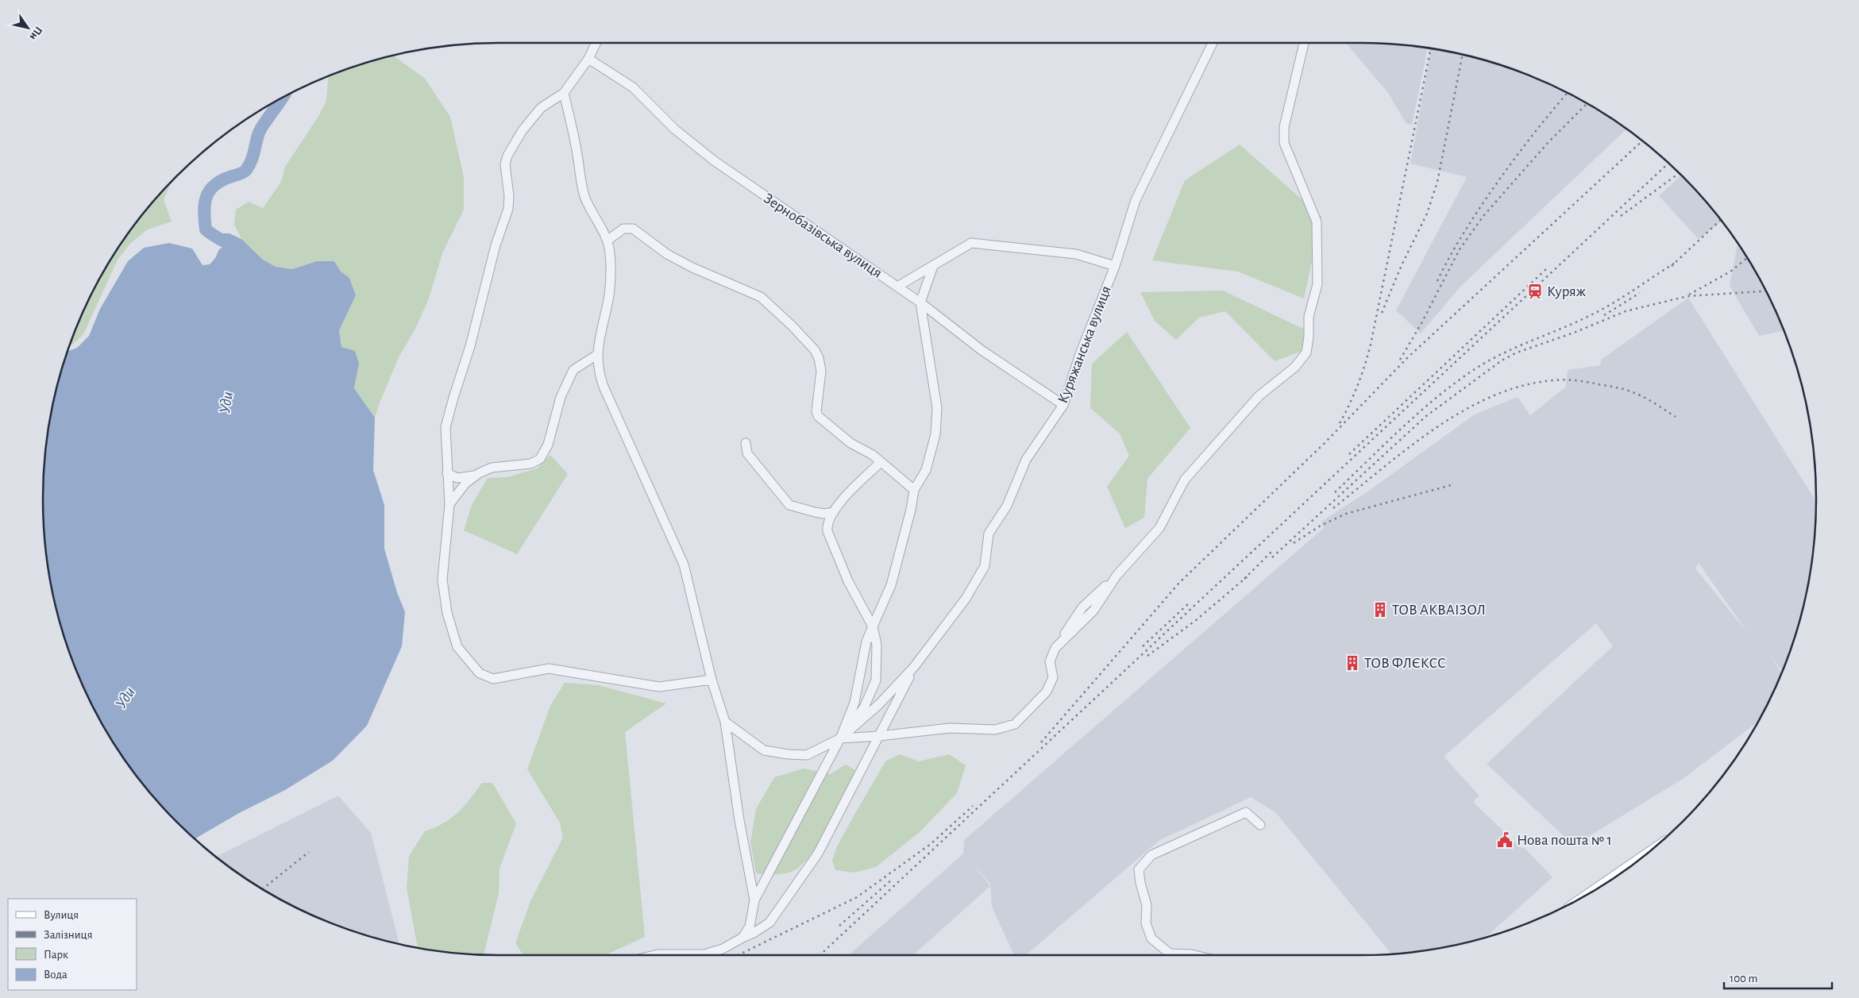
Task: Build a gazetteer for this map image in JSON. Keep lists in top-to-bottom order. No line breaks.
{"streets":{"street":["Зернобазівська вулиця","Куряжанська вулиця"]},"crossings":[["Зернобазівська вулиця","Куряжанська вулиця"]],"water":["Уди"],"places":{"station":["Куряж"],"building":["ТОВ АКВАІЗОЛ","ТОВ ФЛЄКСС"],"public building":["Нова пошта № 1"]},"legend":["Вулиця","Залізниця","Парк","Вода"],"scale_bar":"100 m","north":"bottom right"}
